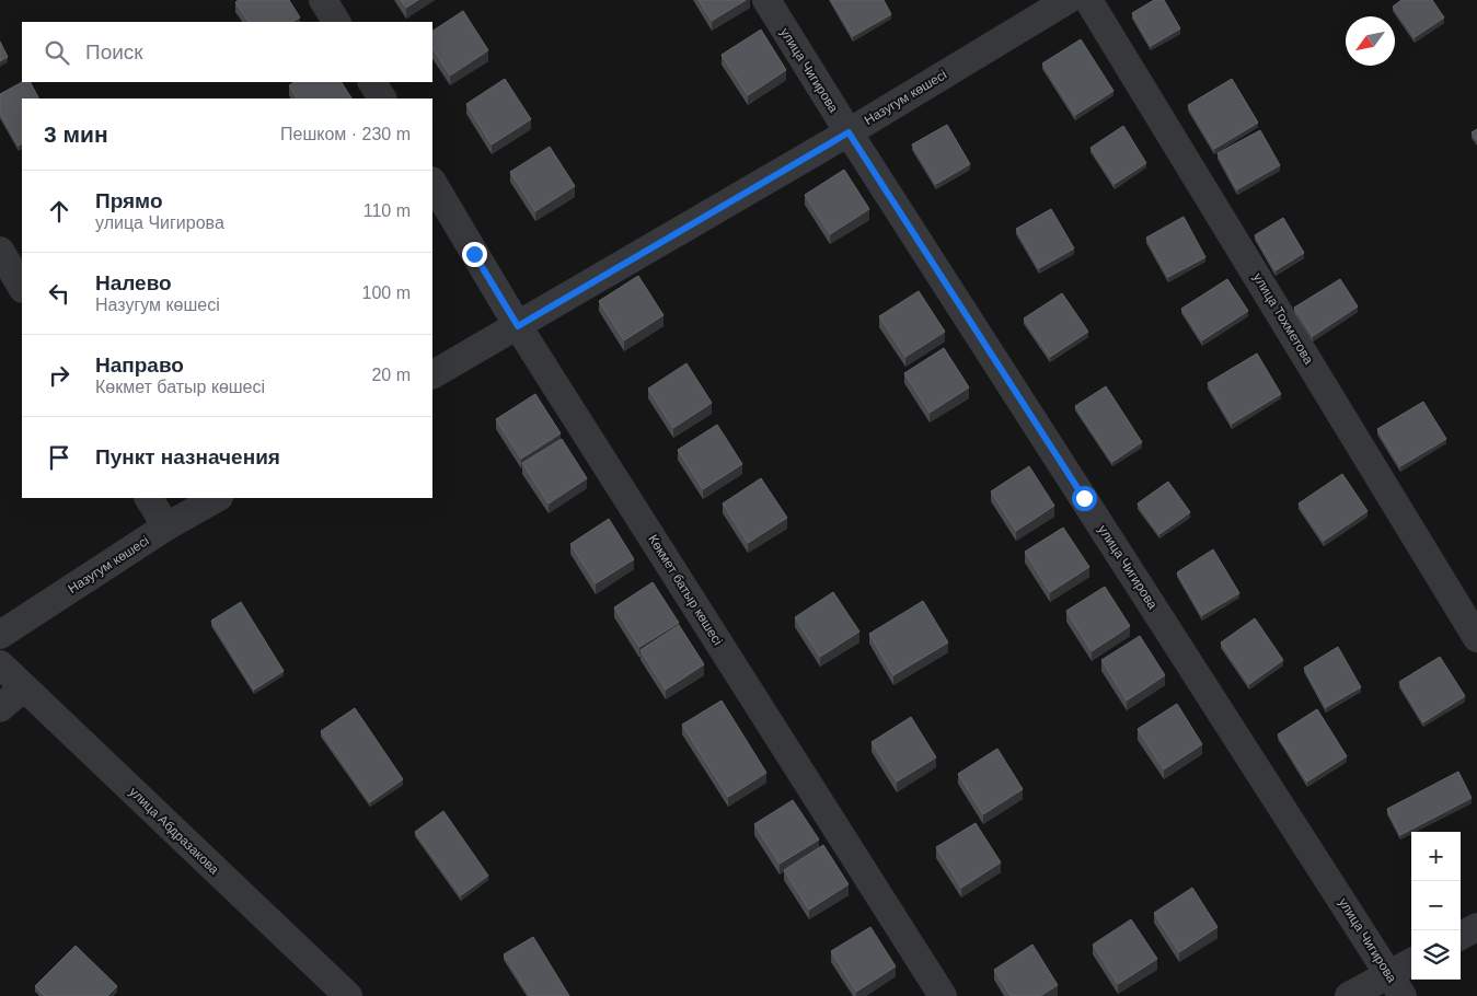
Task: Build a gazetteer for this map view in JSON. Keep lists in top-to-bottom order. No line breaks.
{"streets":{"street":["улица Чигирова","Назугум көшесі","улица Тохметова","Көкмет батыр көшесі","улица Абдразакова"]},"crossings":[["улица Чигирова","Назугум көшесі"],["Назугум көшесі","Көкмет батыр көшесі"]],"north":"bottom left","page":{"search":"Поиск","heading":["3 мин","Пешком · 230 m"],"list":[["Прямо","улица Чигирова","110 m"],["Налево","Назугум көшесі","100 m"],["Направо","Көкмет батыр көшесі","20 m"],"Пункт назначения"],"map_buttons":["+","−"]}}
